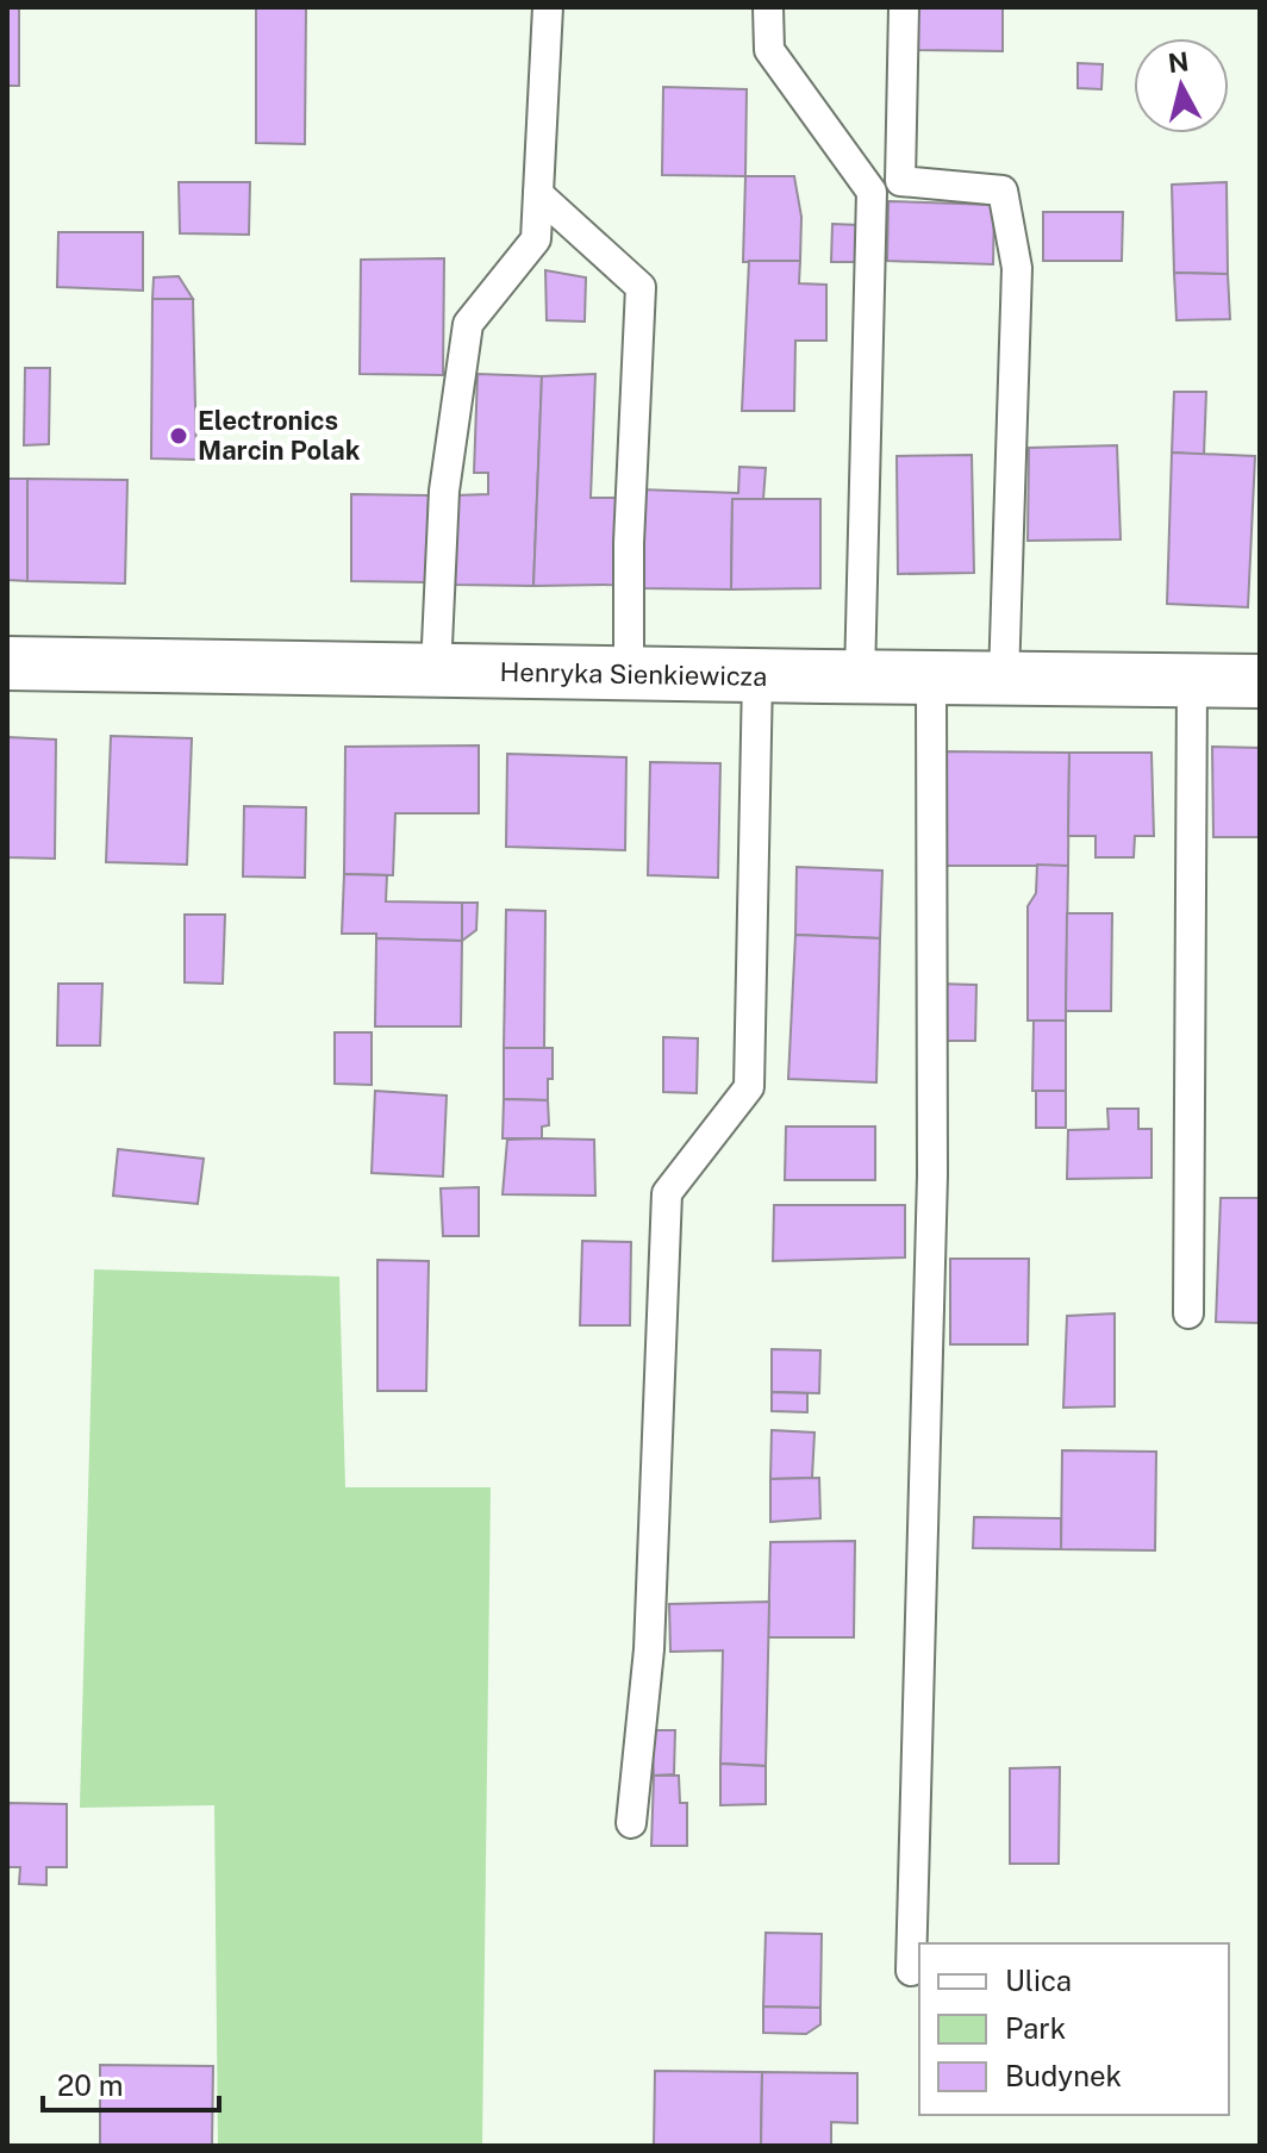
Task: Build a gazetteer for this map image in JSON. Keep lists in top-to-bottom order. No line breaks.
{"streets":{"street":["Henryka Sienkiewicza"]},"places":["Electronics Marcin Polak"],"legend":["Ulica","Park","Budynek"],"scale_bar":"20 m","north":"top"}
